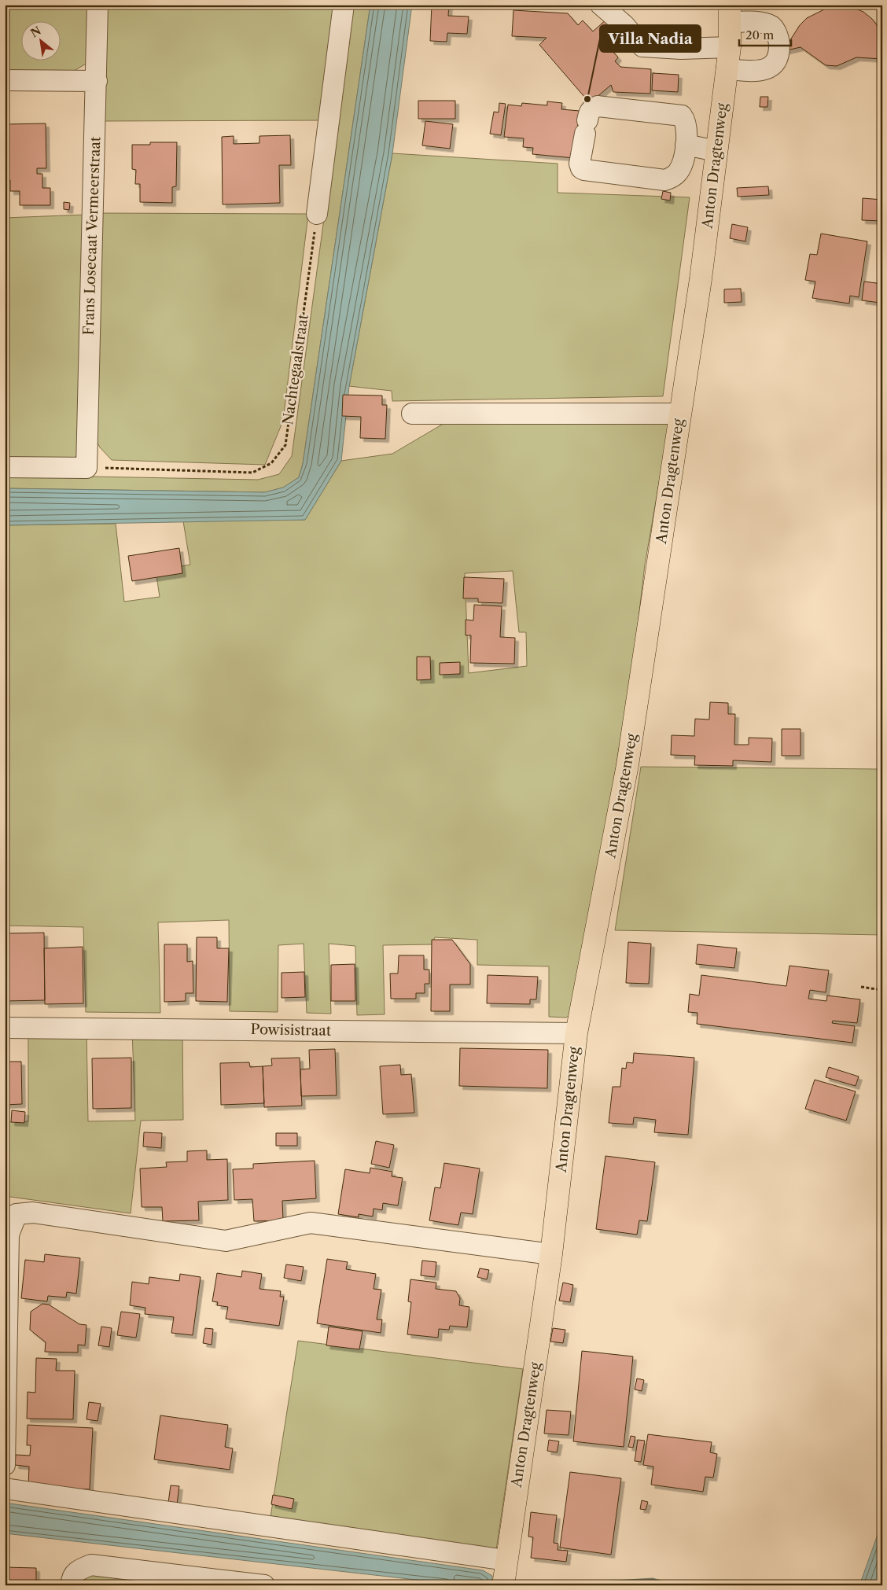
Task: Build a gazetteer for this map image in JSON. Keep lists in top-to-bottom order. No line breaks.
{"streets":{"main road":["Anton Dragtenweg"],"street":["Frans Losecaat Vermeerstraat","Powisistraat"],"path":["Nachtegaalstraat"]},"crossings":[["Anton Dragtenweg","Powisistraat"],["Frans Losecaat Vermeerstraat","Nachtegaalstraat"]],"places":["Villa Nadia"],"scale_bar":"20 m","north":"top left"}
